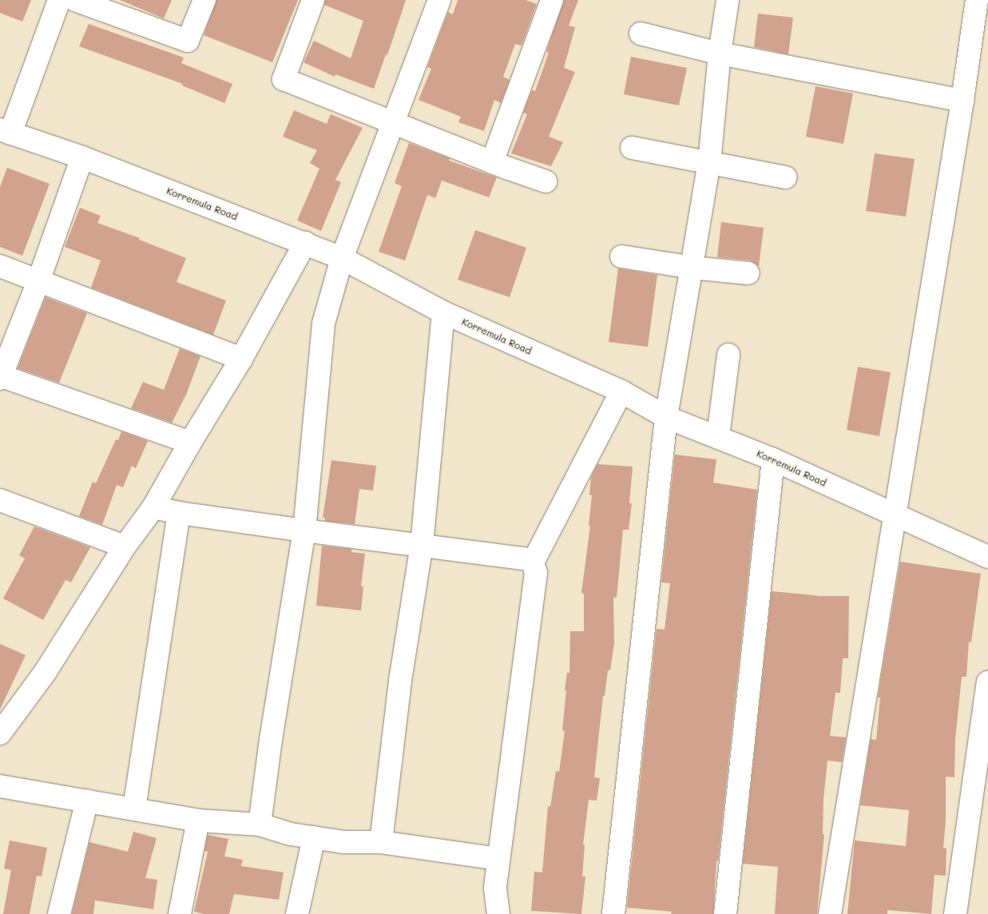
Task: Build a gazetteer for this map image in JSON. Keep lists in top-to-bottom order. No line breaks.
{"streets":{"street":["Korremula Road"]}}
